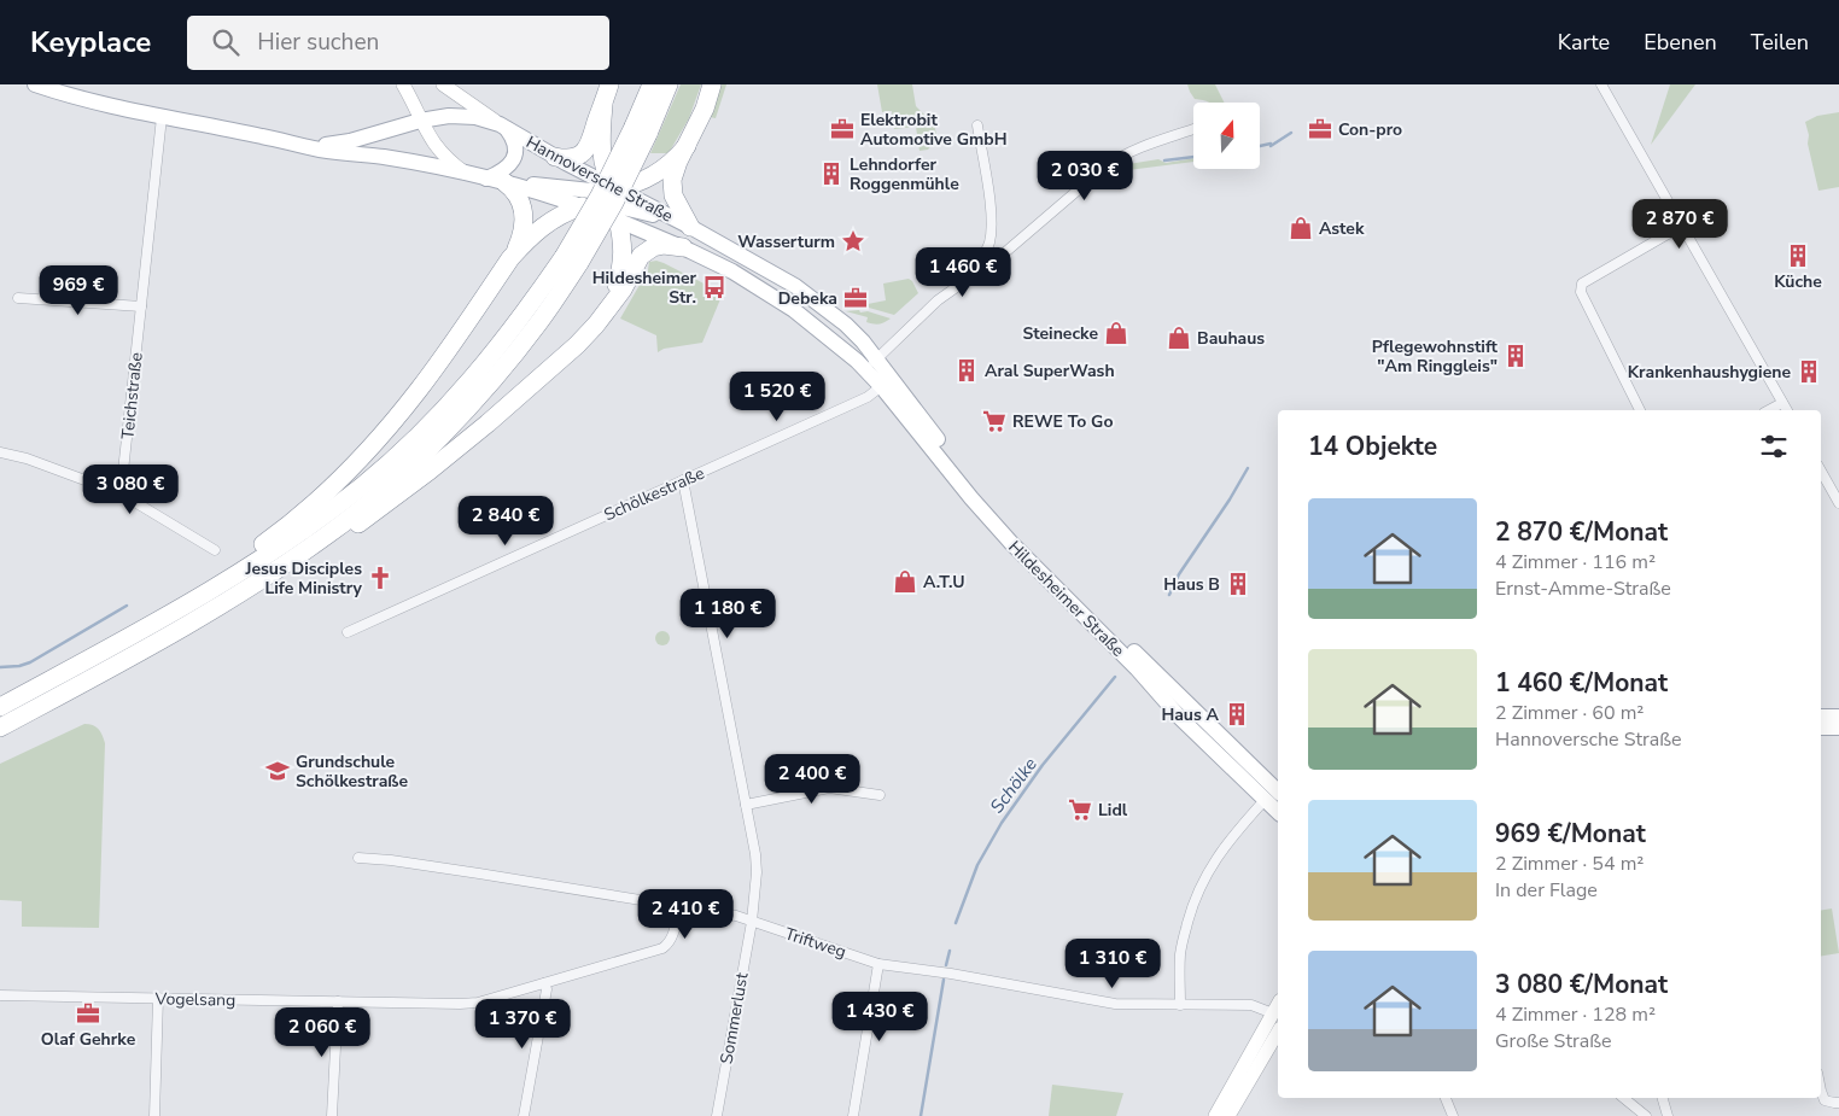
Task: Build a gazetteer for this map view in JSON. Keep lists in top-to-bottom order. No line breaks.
{"streets":{"main road":["Hannoversche Straße","Hildesheimer Straße"],"street":["Teichstraße","Schölkestraße","Triftweg","Vogelsang","Sommerlust"]},"crossings":[["Hannoversche Straße","Teichstraße"],["Hannoversche Straße","Hildesheimer Straße"],["Schölkestraße","Hildesheimer Straße"],["Schölkestraße","Sommerlust"],["Triftweg","Vogelsang"],["Triftweg","Sommerlust"]],"water":["Schölke"],"places":{"office":["Elektrobit Automotive GmbH","Con-pro","Debeka","Olaf Gehrke"],"building":["Lehndorfer Roggenmühle","Küche","Pflegewohnstift \"Am Ringgleis\"","Aral SuperWash","Krankenhaushygiene","Haus B","Haus A"],"shop":["Astek","Steinecke","Bauhaus","A.T.U"],"place":["Wasserturm"],"bus stop":["Hildesheimer Str."],"supermarket":["REWE To Go","Lidl"],"church":["Jesus Disciples Life Ministry"],"school or university":["Grundschule Schölkestraße"]},"north":"top","page":{"header":"Keyplace","search":"Hier suchen","nav":["Karte","Ebenen","Teilen"],"price":["2 030 €","2 870 €","1 460 €","969 €","1 520 €","3 080 €","2 840 €","1 180 €","2 400 €","2 410 €","1 310 €","1 430 €","1 370 €","2 060 €"],"heading":"14 Objekte","list":[{"name":"2 870 €/Monat","note":"4 Zimmer · 116 m² · Ernst-Amme-Straße"},{"name":"1 460 €/Monat","note":"2 Zimmer · 60 m² · Hannoversche Straße"},{"name":"969 €/Monat","note":"2 Zimmer · 54 m² · In der Flage"},{"name":"3 080 €/Monat","note":"4 Zimmer · 128 m² · Große Straße"}]}}
